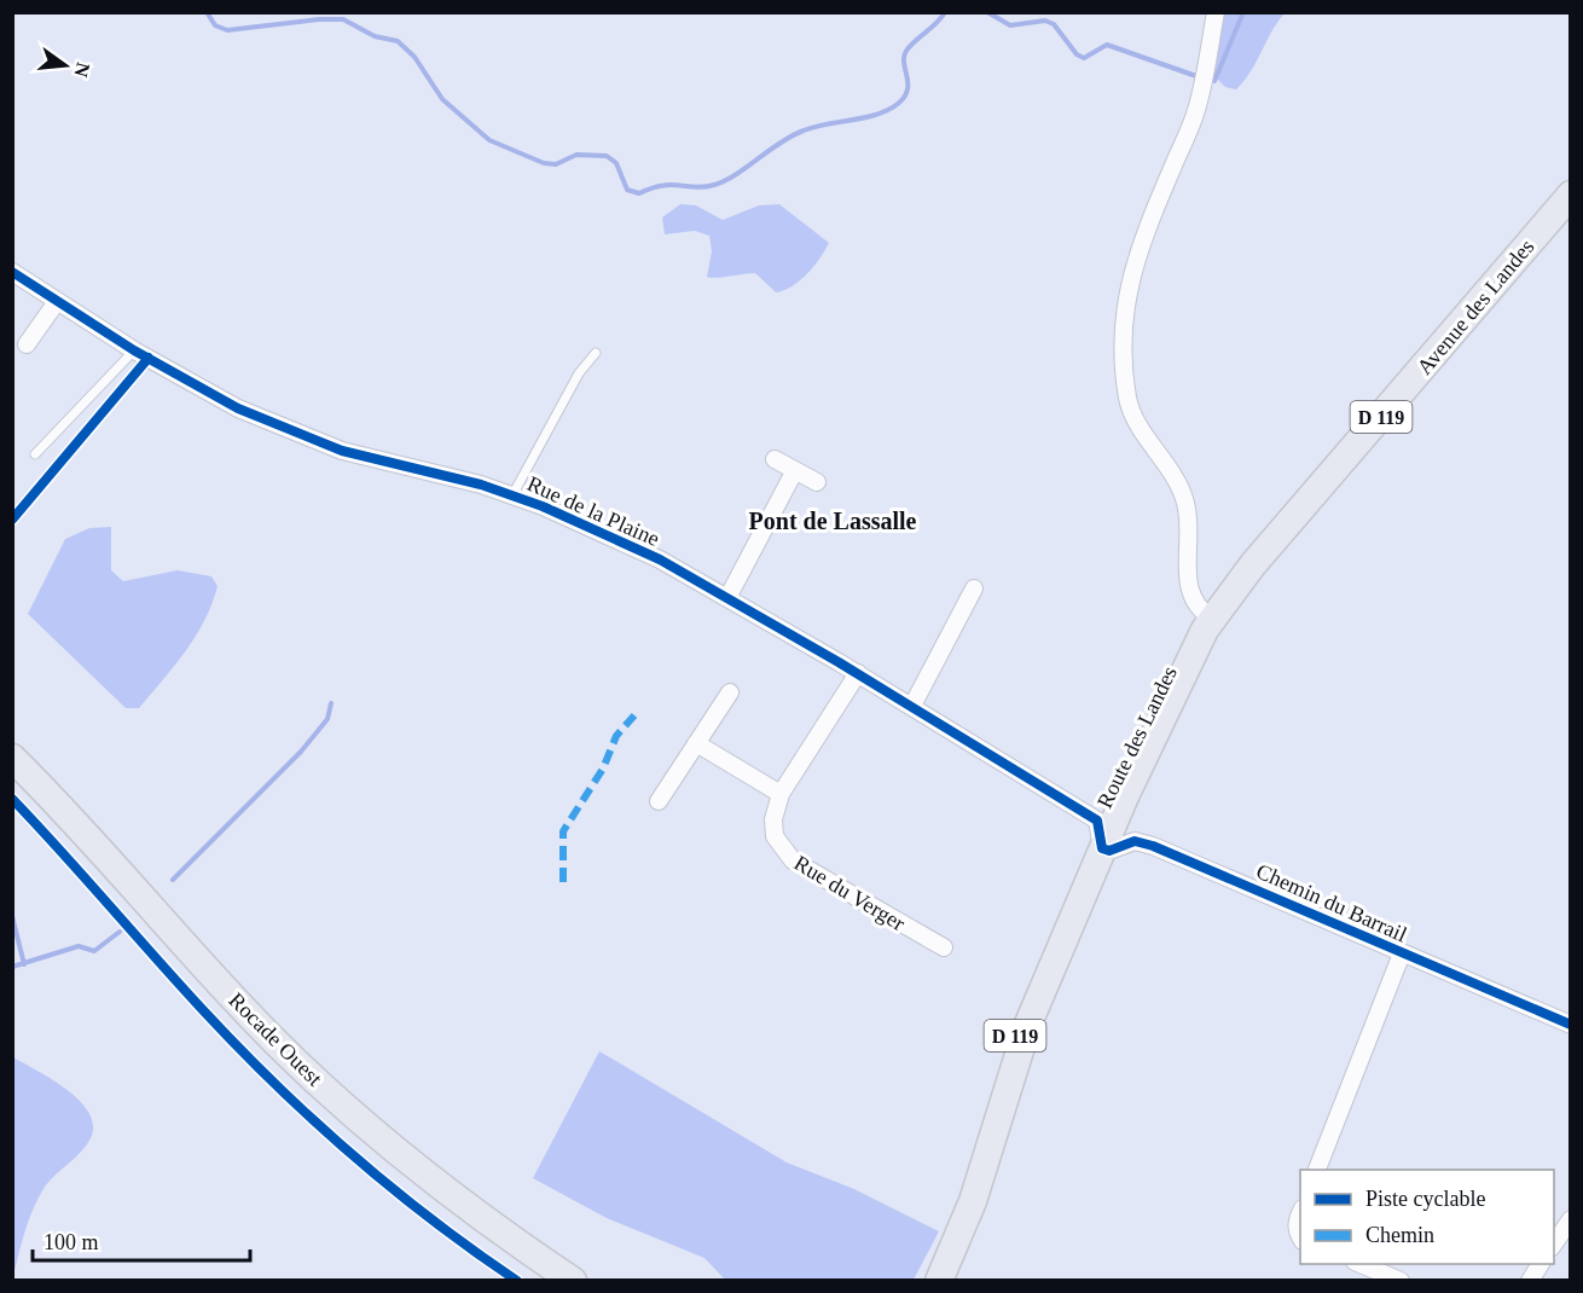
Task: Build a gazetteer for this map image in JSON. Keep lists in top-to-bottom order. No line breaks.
{"streets":{"main road":["Avenue des Landes","D 119","Route des Landes","Rocade Ouest"],"street":["Rue de la Plaine","Rue du Verger","Chemin du Barrail"]},"crossings":[["Avenue des Landes","Route des Landes"],["Rue de la Plaine","Route des Landes"],["Rue de la Plaine","Rue du Verger"],["Route des Landes","Chemin du Barrail"]],"districts":["Pont de Lassalle"],"legend":["Piste cyclable","Chemin"],"scale_bar":"100 m","north":"right"}
